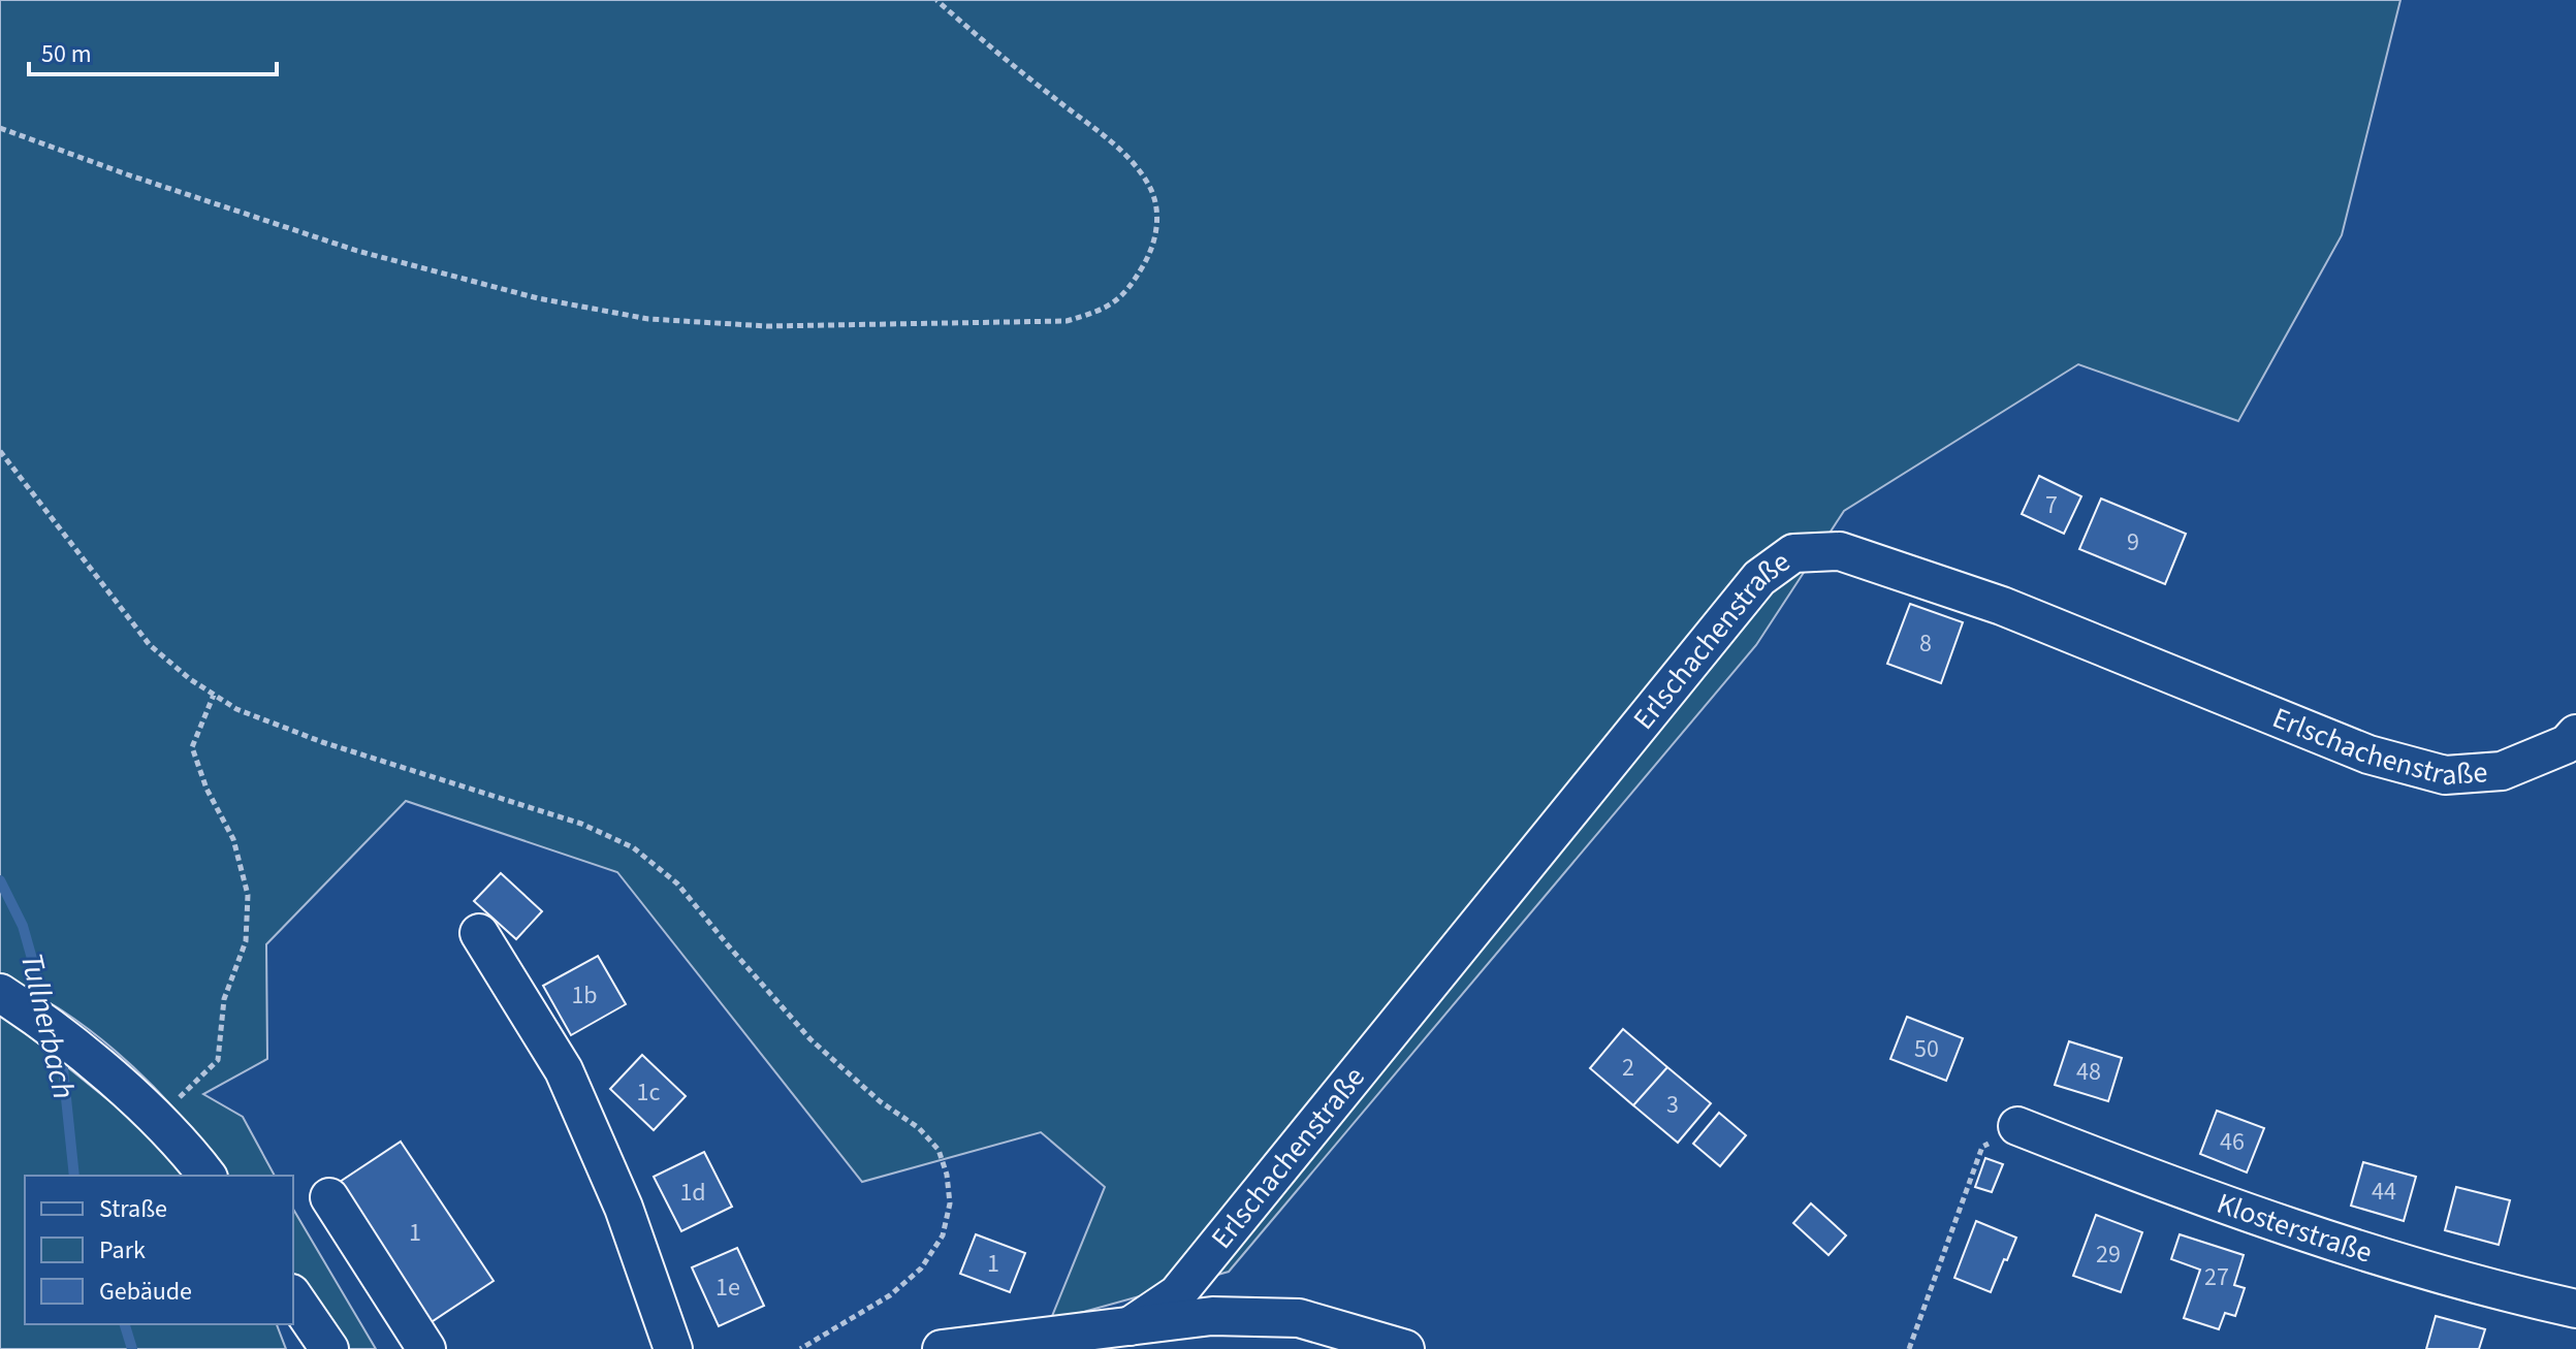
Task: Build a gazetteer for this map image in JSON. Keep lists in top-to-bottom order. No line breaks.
{"streets":{"street":["Erlschachenstraße","Klosterstraße"]},"water":["Tullnerbach"],"house_numbers":["7","9","8","1b","50","2","48","1c","3","46","44","1d","1","29","1","27","1e"],"legend":["Straße","Park","Gebäude"],"scale_bar":"50 m"}
